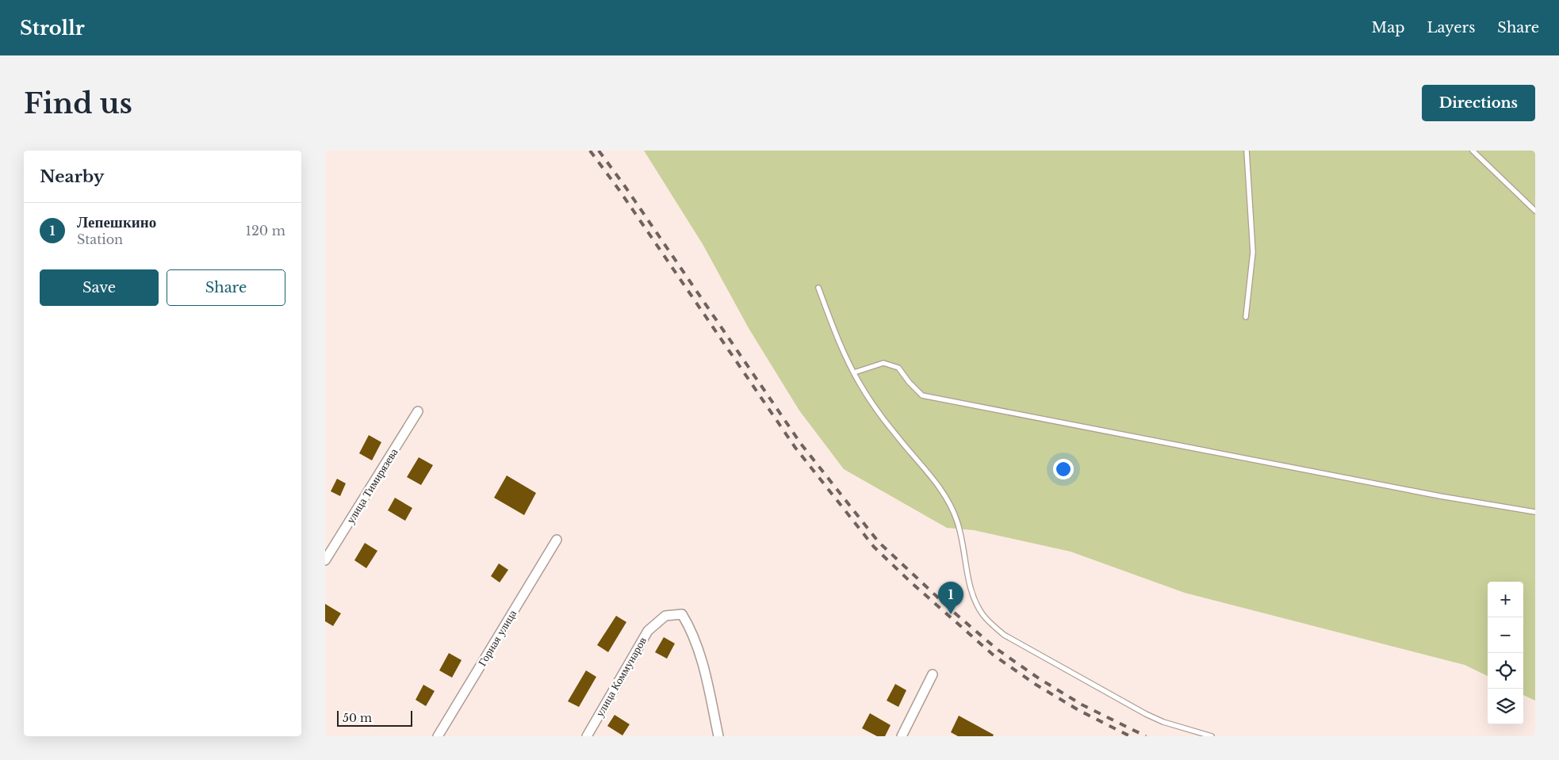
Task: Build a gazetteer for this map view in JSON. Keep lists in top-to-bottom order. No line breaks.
{"streets":{"street":["улица Тимирязева","Горная улица","улица Коммунаров"]},"scale_bar":"50 m","page":{"header":"Strollr","nav":["Map","Layers","Share"],"buttons":["Directions",["Save","Share"]],"title":"Find us","heading":"Nearby","list":[{"mark":"1","name":"Лепешкино","note":"Station","value":"120 m"}],"map_buttons":["+","−"],"pins":"1","scale":"50 m"}}
